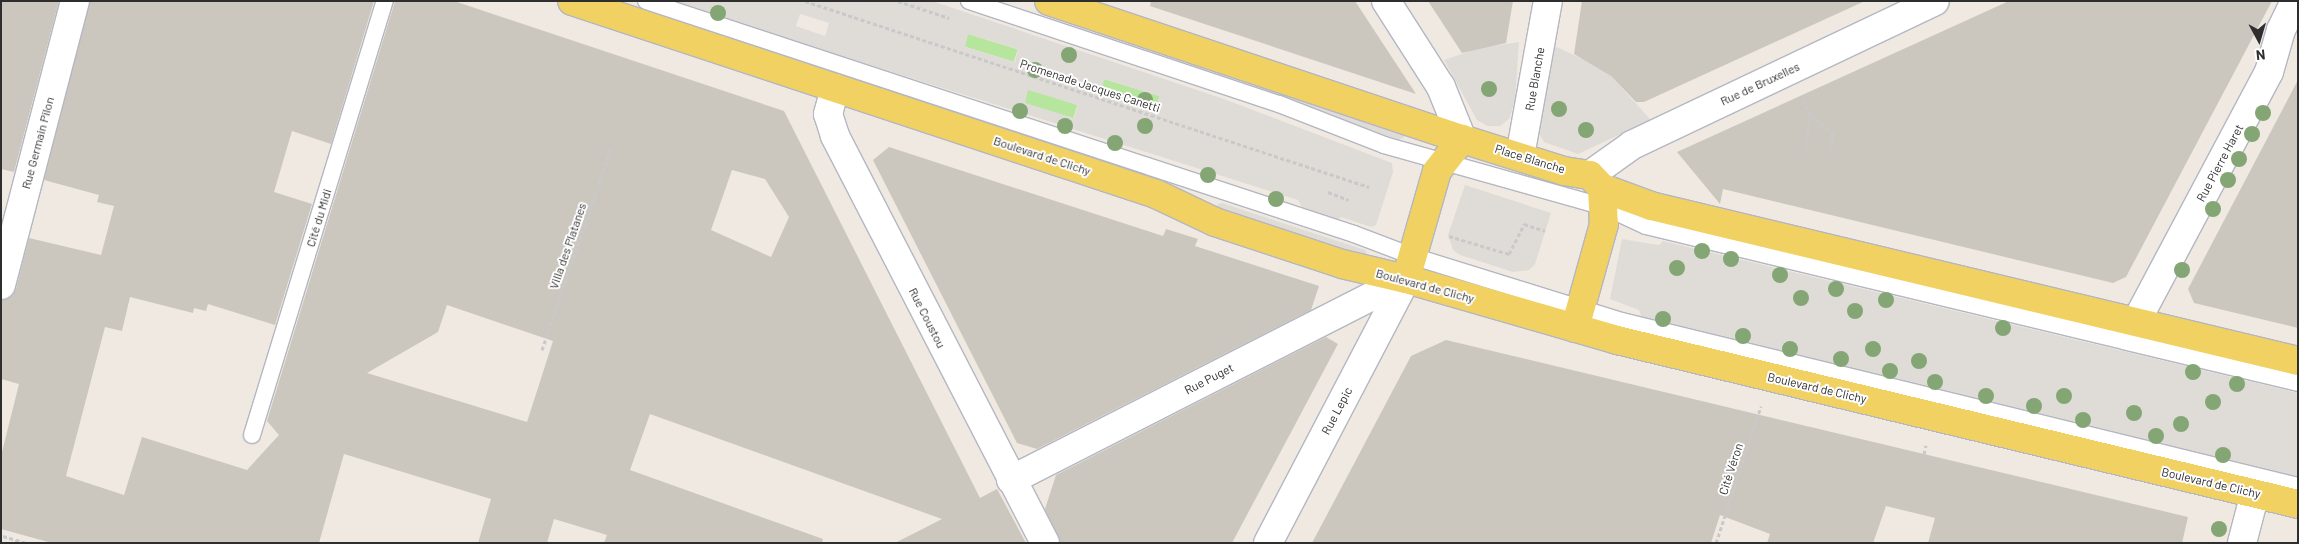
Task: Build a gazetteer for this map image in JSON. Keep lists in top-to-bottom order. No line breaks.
{"streets":{"main road":["Boulevard de Clichy","Place Blanche"],"street":["Rue Blanche","Rue de Bruxelles","Rue Germain Pilon","Rue Pierre Haret","Rue Coustou","Rue Puget","Rue Lepic"],"lane":["Cité du Midi"],"path":["Promenade Jacques Canetti","Villa des Platanes","Cité Véron"]},"crossings":[["Rue Blanche","Place Blanche"],["Rue de Bruxelles","Place Blanche"],["Boulevard de Clichy","Rue Coustou"],["Boulevard de Clichy","Rue Puget"],["Boulevard de Clichy","Rue Lepic"],["Rue Coustou","Rue Puget"],["Rue Puget","Rue Lepic"]],"north":"bottom"}
